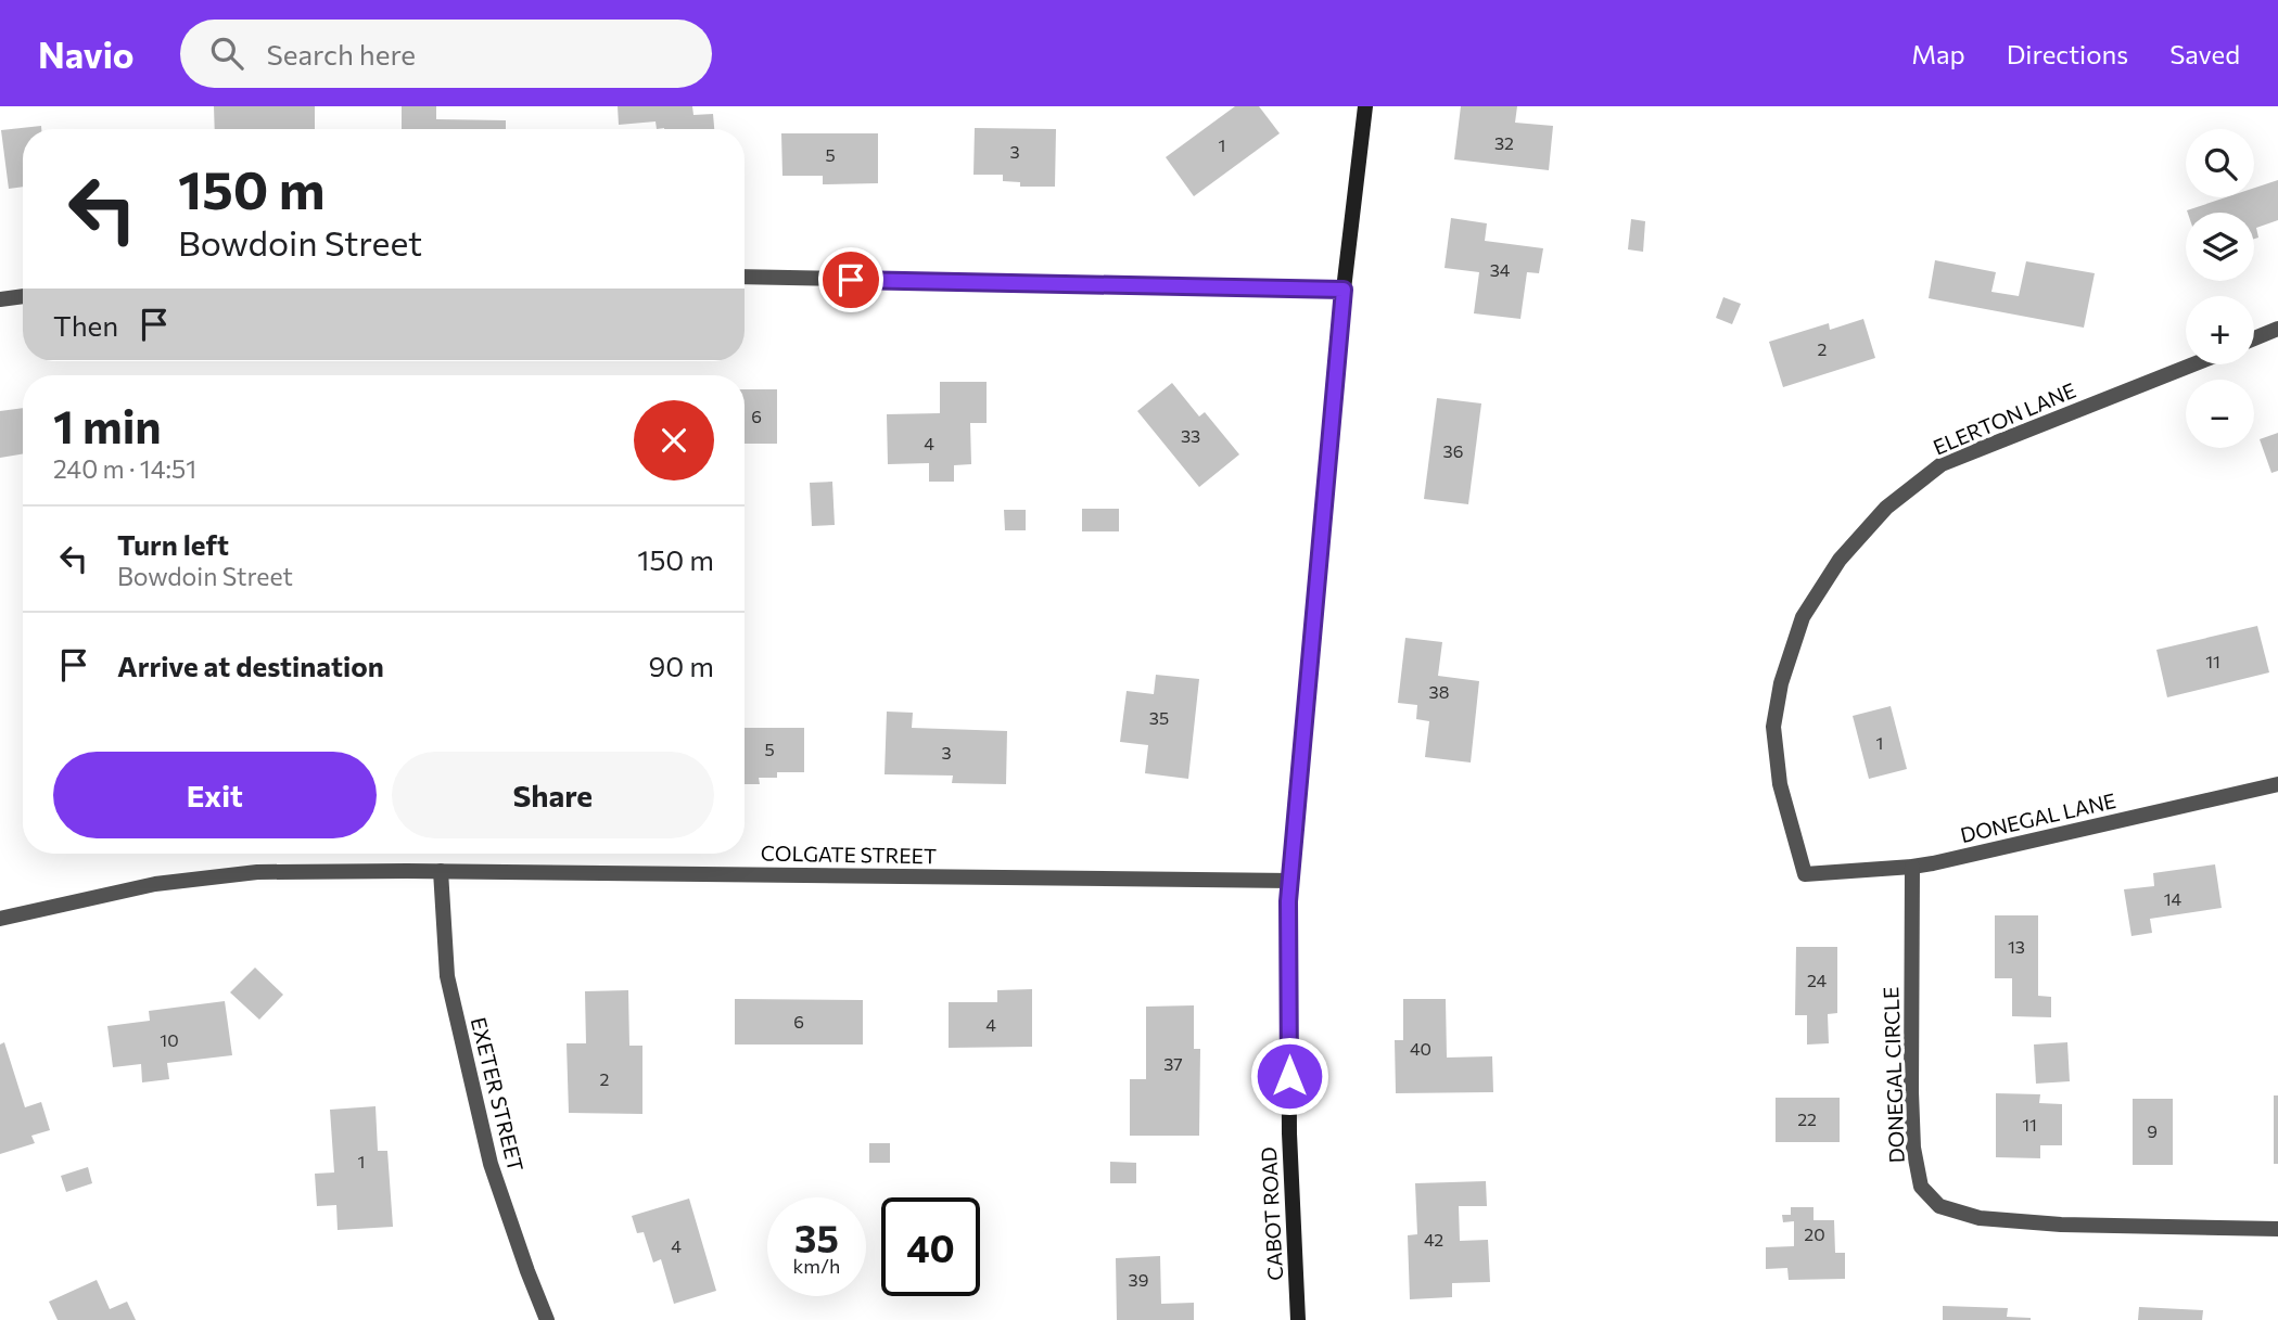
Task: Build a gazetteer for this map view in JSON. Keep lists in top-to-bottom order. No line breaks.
{"streets":{"street":["ELERTON LANE","DONEGAL LANE","COLGATE STREET","DONEGAL CIRCLE","EXETER STREET","CABOT ROAD"]},"crossings":[["ELERTON LANE","DONEGAL LANE"],["DONEGAL LANE","DONEGAL CIRCLE"],["COLGATE STREET","EXETER STREET"],["COLGATE STREET","CABOT ROAD"]],"house_numbers":["32","1","3","5","34","2","6","33","4","36","11","38","35","1","5","3","14","13","24","6","4","10","40","37","2","22","11","9","1","20","42","4","39"],"page":{"header":"Navio","search":"Search here","nav":["Map","Directions","Saved"],"map_buttons":["+","−"],"turn":["150 m","Bowdoin Street"],"then":"Then","heading":["1 min","240 m · 14:51"],"list":[{"name":"Turn left","note":"Bowdoin Street","value":"150 m"},{"name":"Arrive at destination","value":"90 m"}],"buttons":["Exit","Share"],"speed":"35 km/h","limit":"40"}}
